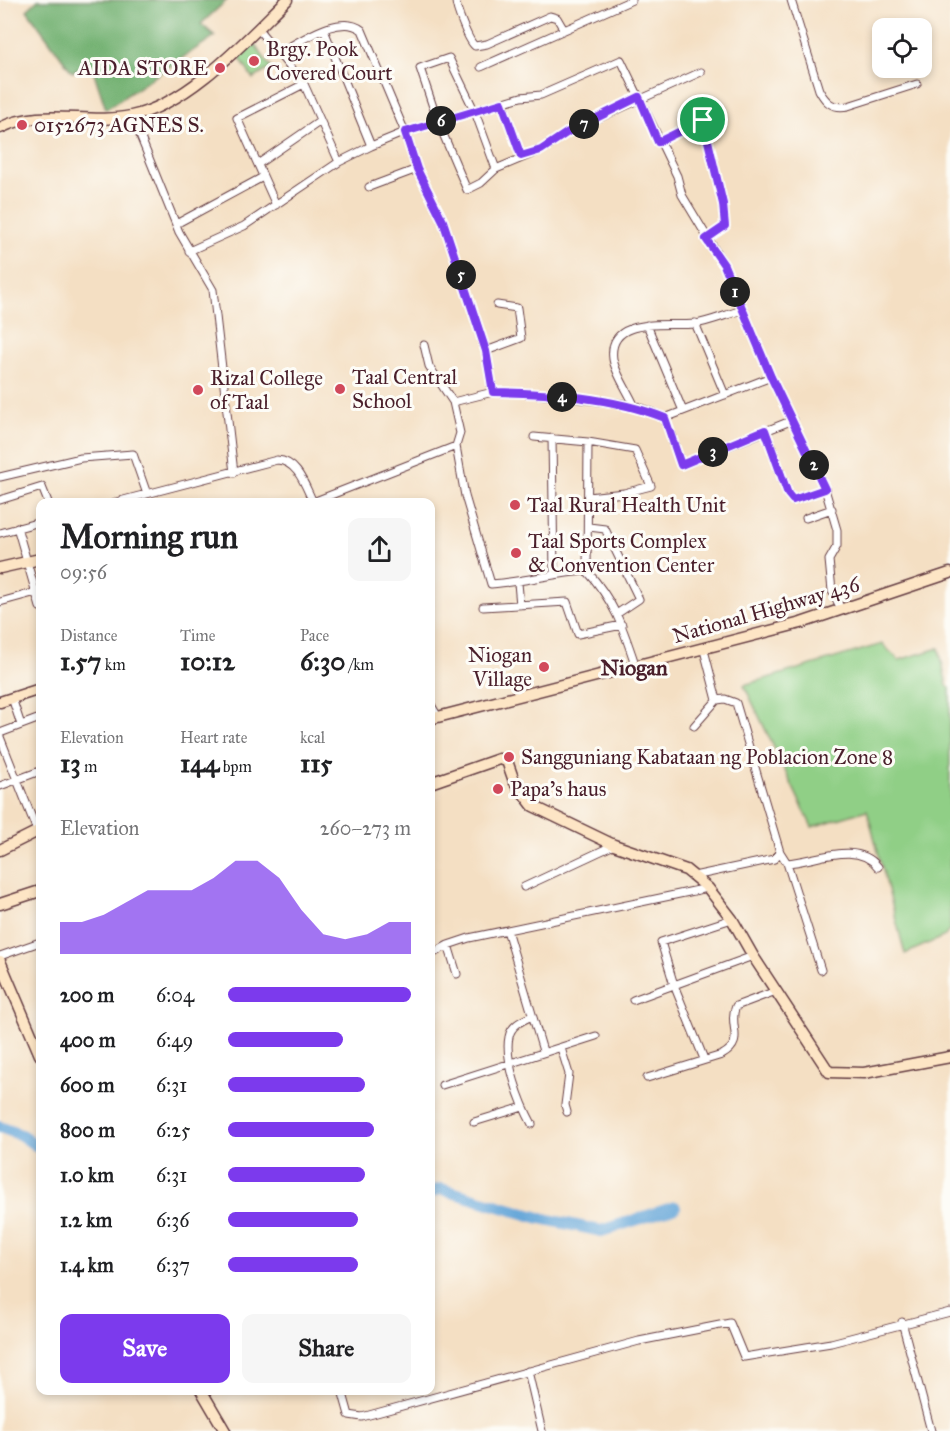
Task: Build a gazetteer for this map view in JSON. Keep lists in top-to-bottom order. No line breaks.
{"streets":{"street":["National Highway 436"]},"districts":["Niogan"],"places":["Brgy. Pook Covered Court","AIDA STORE","0152673 AGNES S.","Taal Central School","Rizal College of Taal","Taal Rural Health Unit","Taal Sports Complex & Convention Center","Niogan Village","Sangguniang Kabataan ng Poblacion Zone 8","Papa's haus"],"page":{"pins":["6","7","5","1","4","3","2"],"heading":["Morning run","09:56"],"stats":[["Distance","1.57 km"],["Time","10:12"],["Pace","6:30 /km"],["Elevation","13 m"],["Heart rate","144 bpm"],["kcal","115"]],"chart":["Elevation","260–273 m"],"list":[{"name":"200 m","note":"6:04"},{"name":"400 m","note":"6:49"},{"name":"600 m","note":"6:31"},{"name":"800 m","note":"6:25"},{"name":"1.0 km","note":"6:31"},{"name":"1.2 km","note":"6:36"},{"name":"1.4 km","note":"6:37"}],"buttons":["Save","Share"]}}
